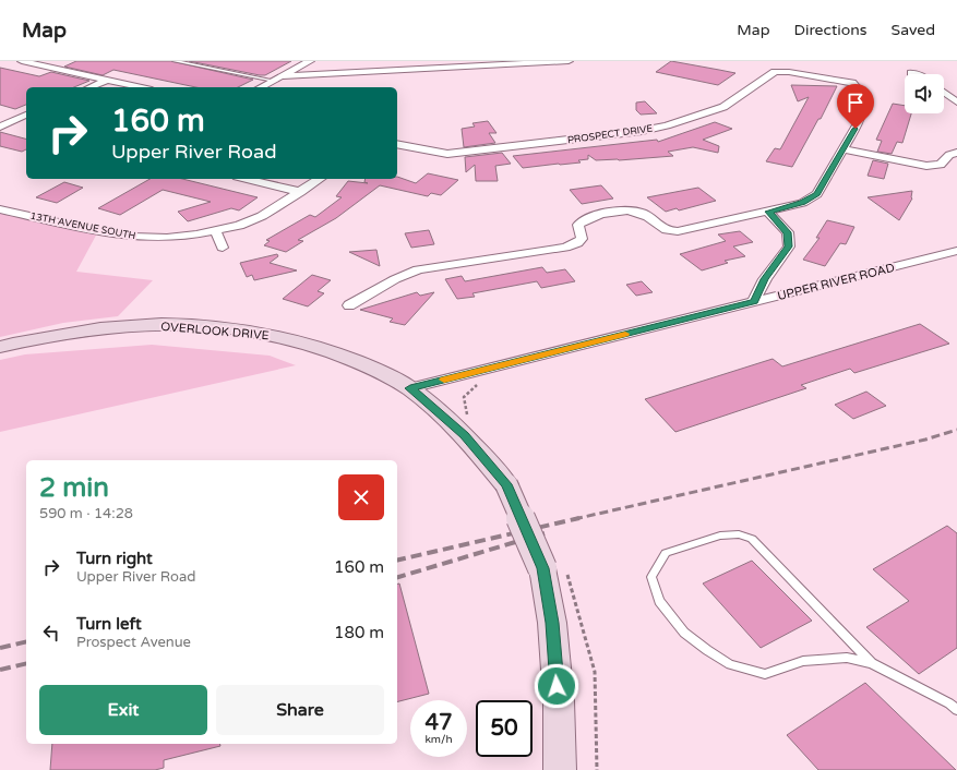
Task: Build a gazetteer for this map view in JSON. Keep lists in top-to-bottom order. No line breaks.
{"streets":{"main road":["OVERLOOK DRIVE"],"street":["PROSPECT DRIVE","13TH AVENUE SOUTH","UPPER RIVER ROAD"]},"crossings":[["UPPER RIVER ROAD","OVERLOOK DRIVE"]],"page":{"header":"Map","nav":["Map","Directions","Saved"],"turn":["160 m","Upper River Road"],"heading":["2 min","590 m · 14:28"],"list":[{"name":"Turn right","note":"Upper River Road","value":"160 m"},{"name":"Turn left","note":"Prospect Avenue","value":"180 m"}],"buttons":["Exit","Share"],"speed":"47 km/h","limit":"50"}}
